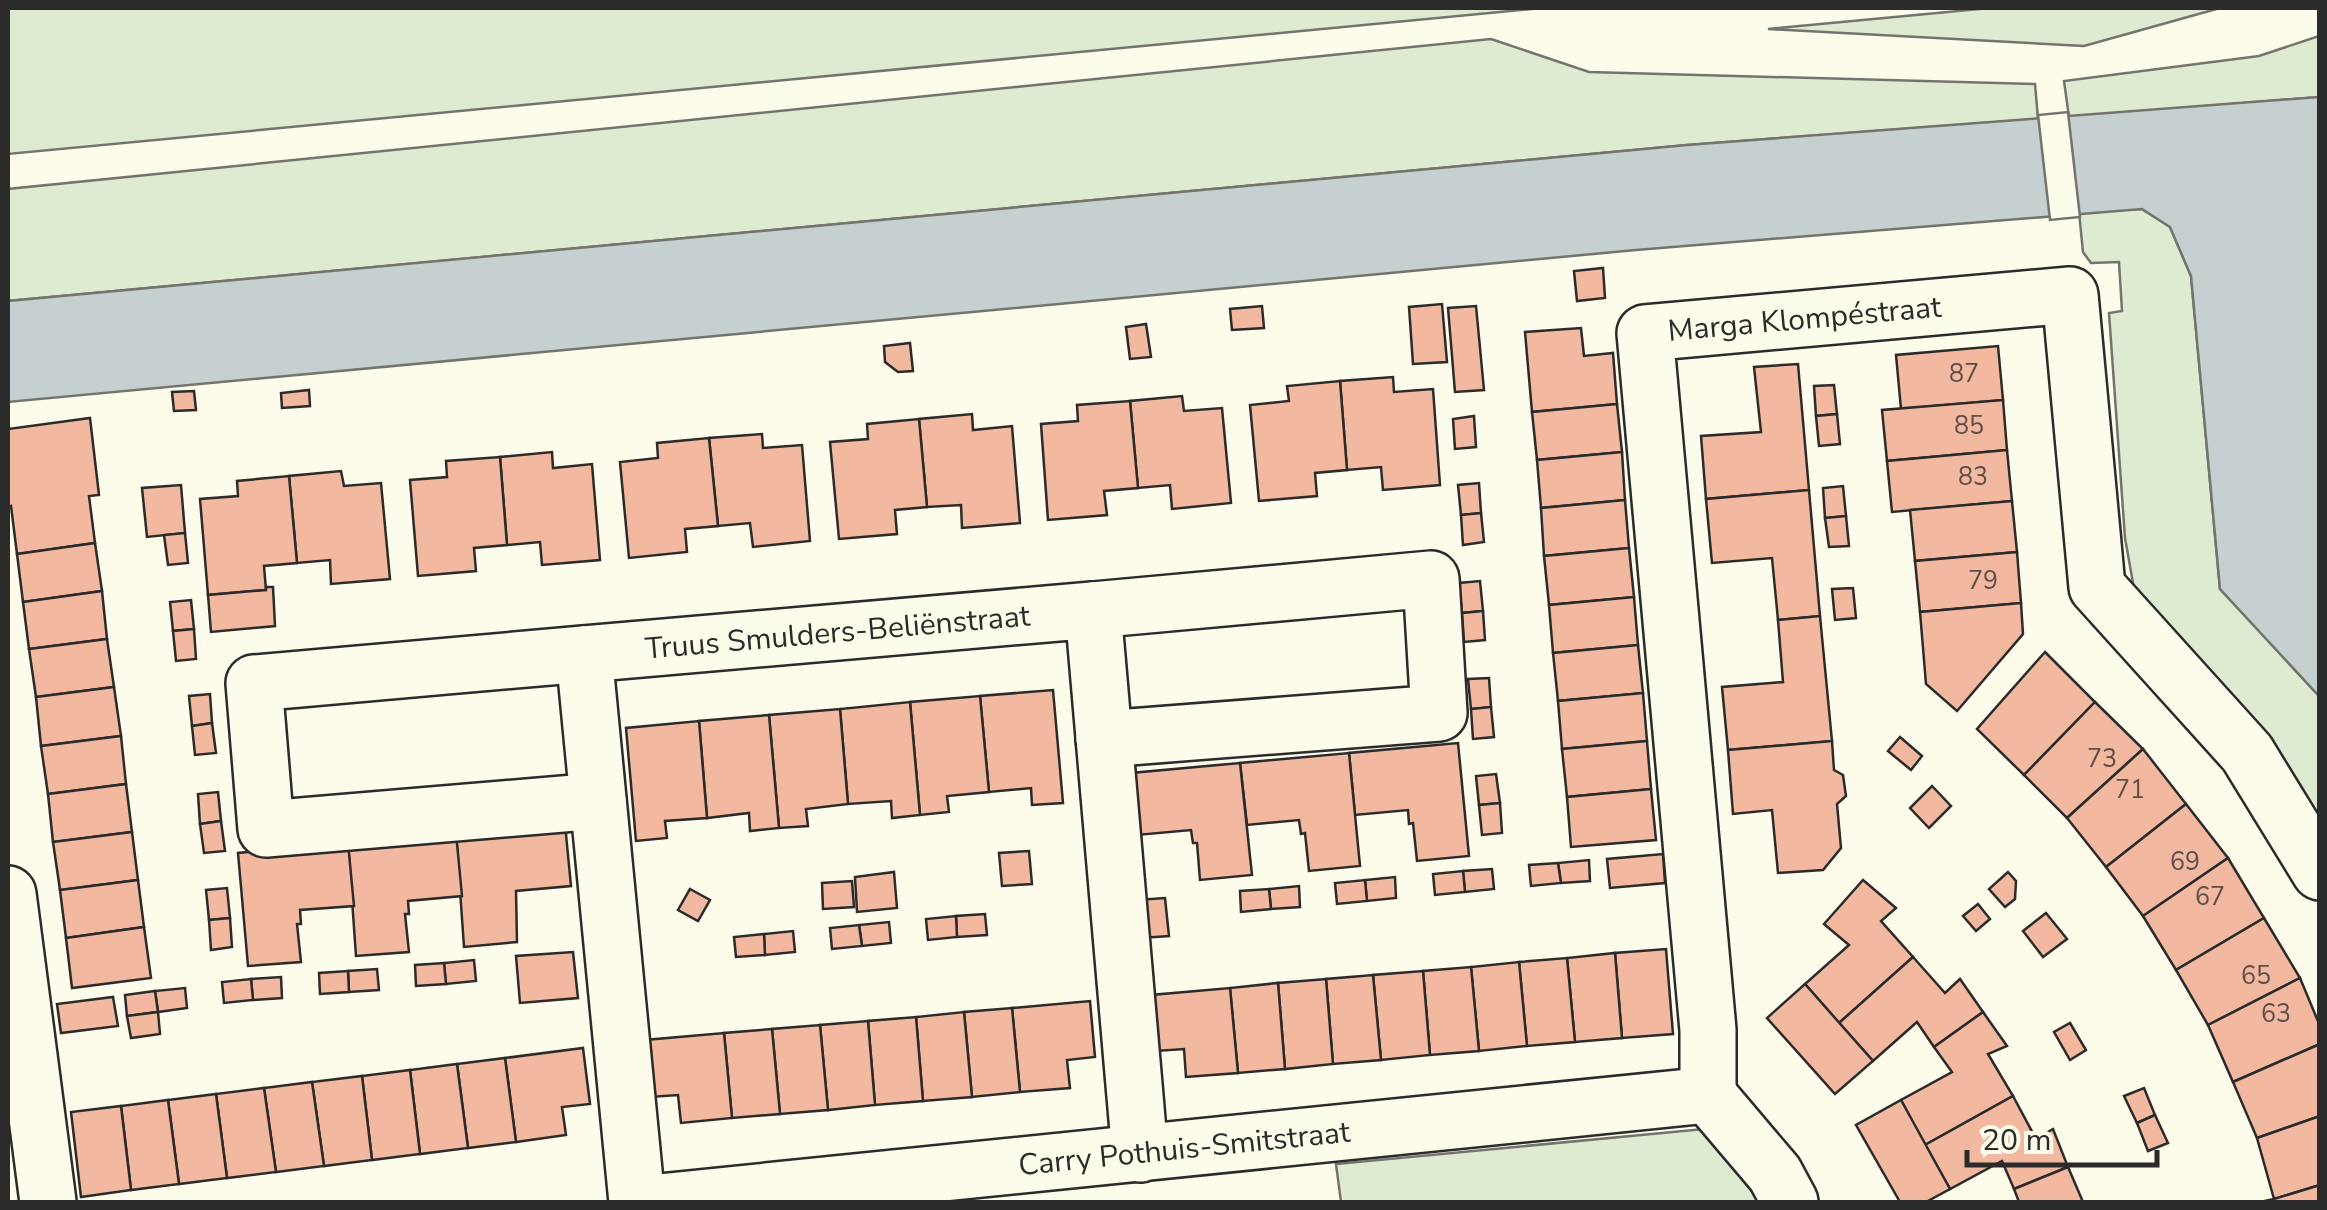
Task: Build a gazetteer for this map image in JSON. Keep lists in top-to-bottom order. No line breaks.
{"streets":{"street":["Marga Klompéstraat","Truus Smulders-Beliënstraat","Carry Pothuis-Smitstraat"]},"crossings":[["Marga Klompéstraat","Carry Pothuis-Smitstraat"]],"house_numbers":["87","85","83","79","73","71","69","67","65","63"],"scale_bar":"20 m"}
